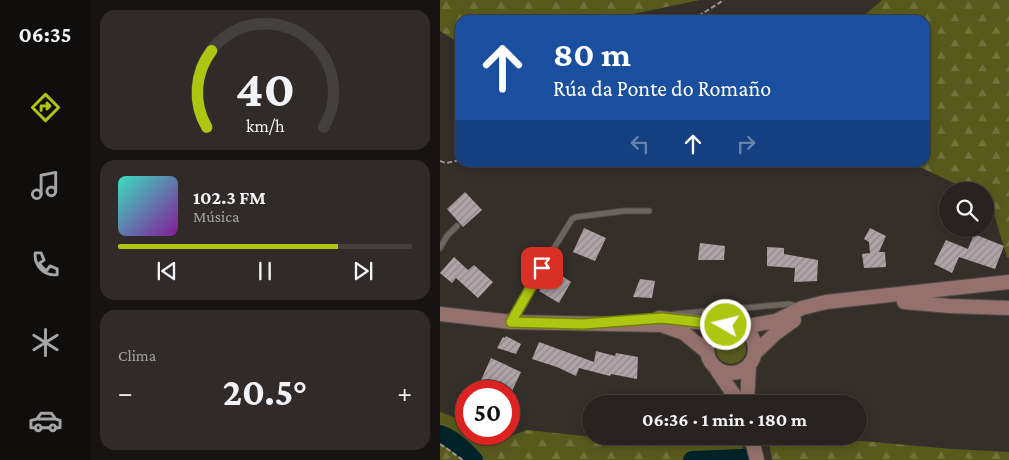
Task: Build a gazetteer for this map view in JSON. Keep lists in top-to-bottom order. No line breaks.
{"page":{"tabs":"06:35","turn":["80 m","Rúa da Ponte do Romaño"],"song":["102.3 FM","Música"],"tile":"Clima","heat":["−","20.5°","+"],"limit":"50","trip":"06:36 · 1 min · 180 m","gauge":["40","km/h"]}}
